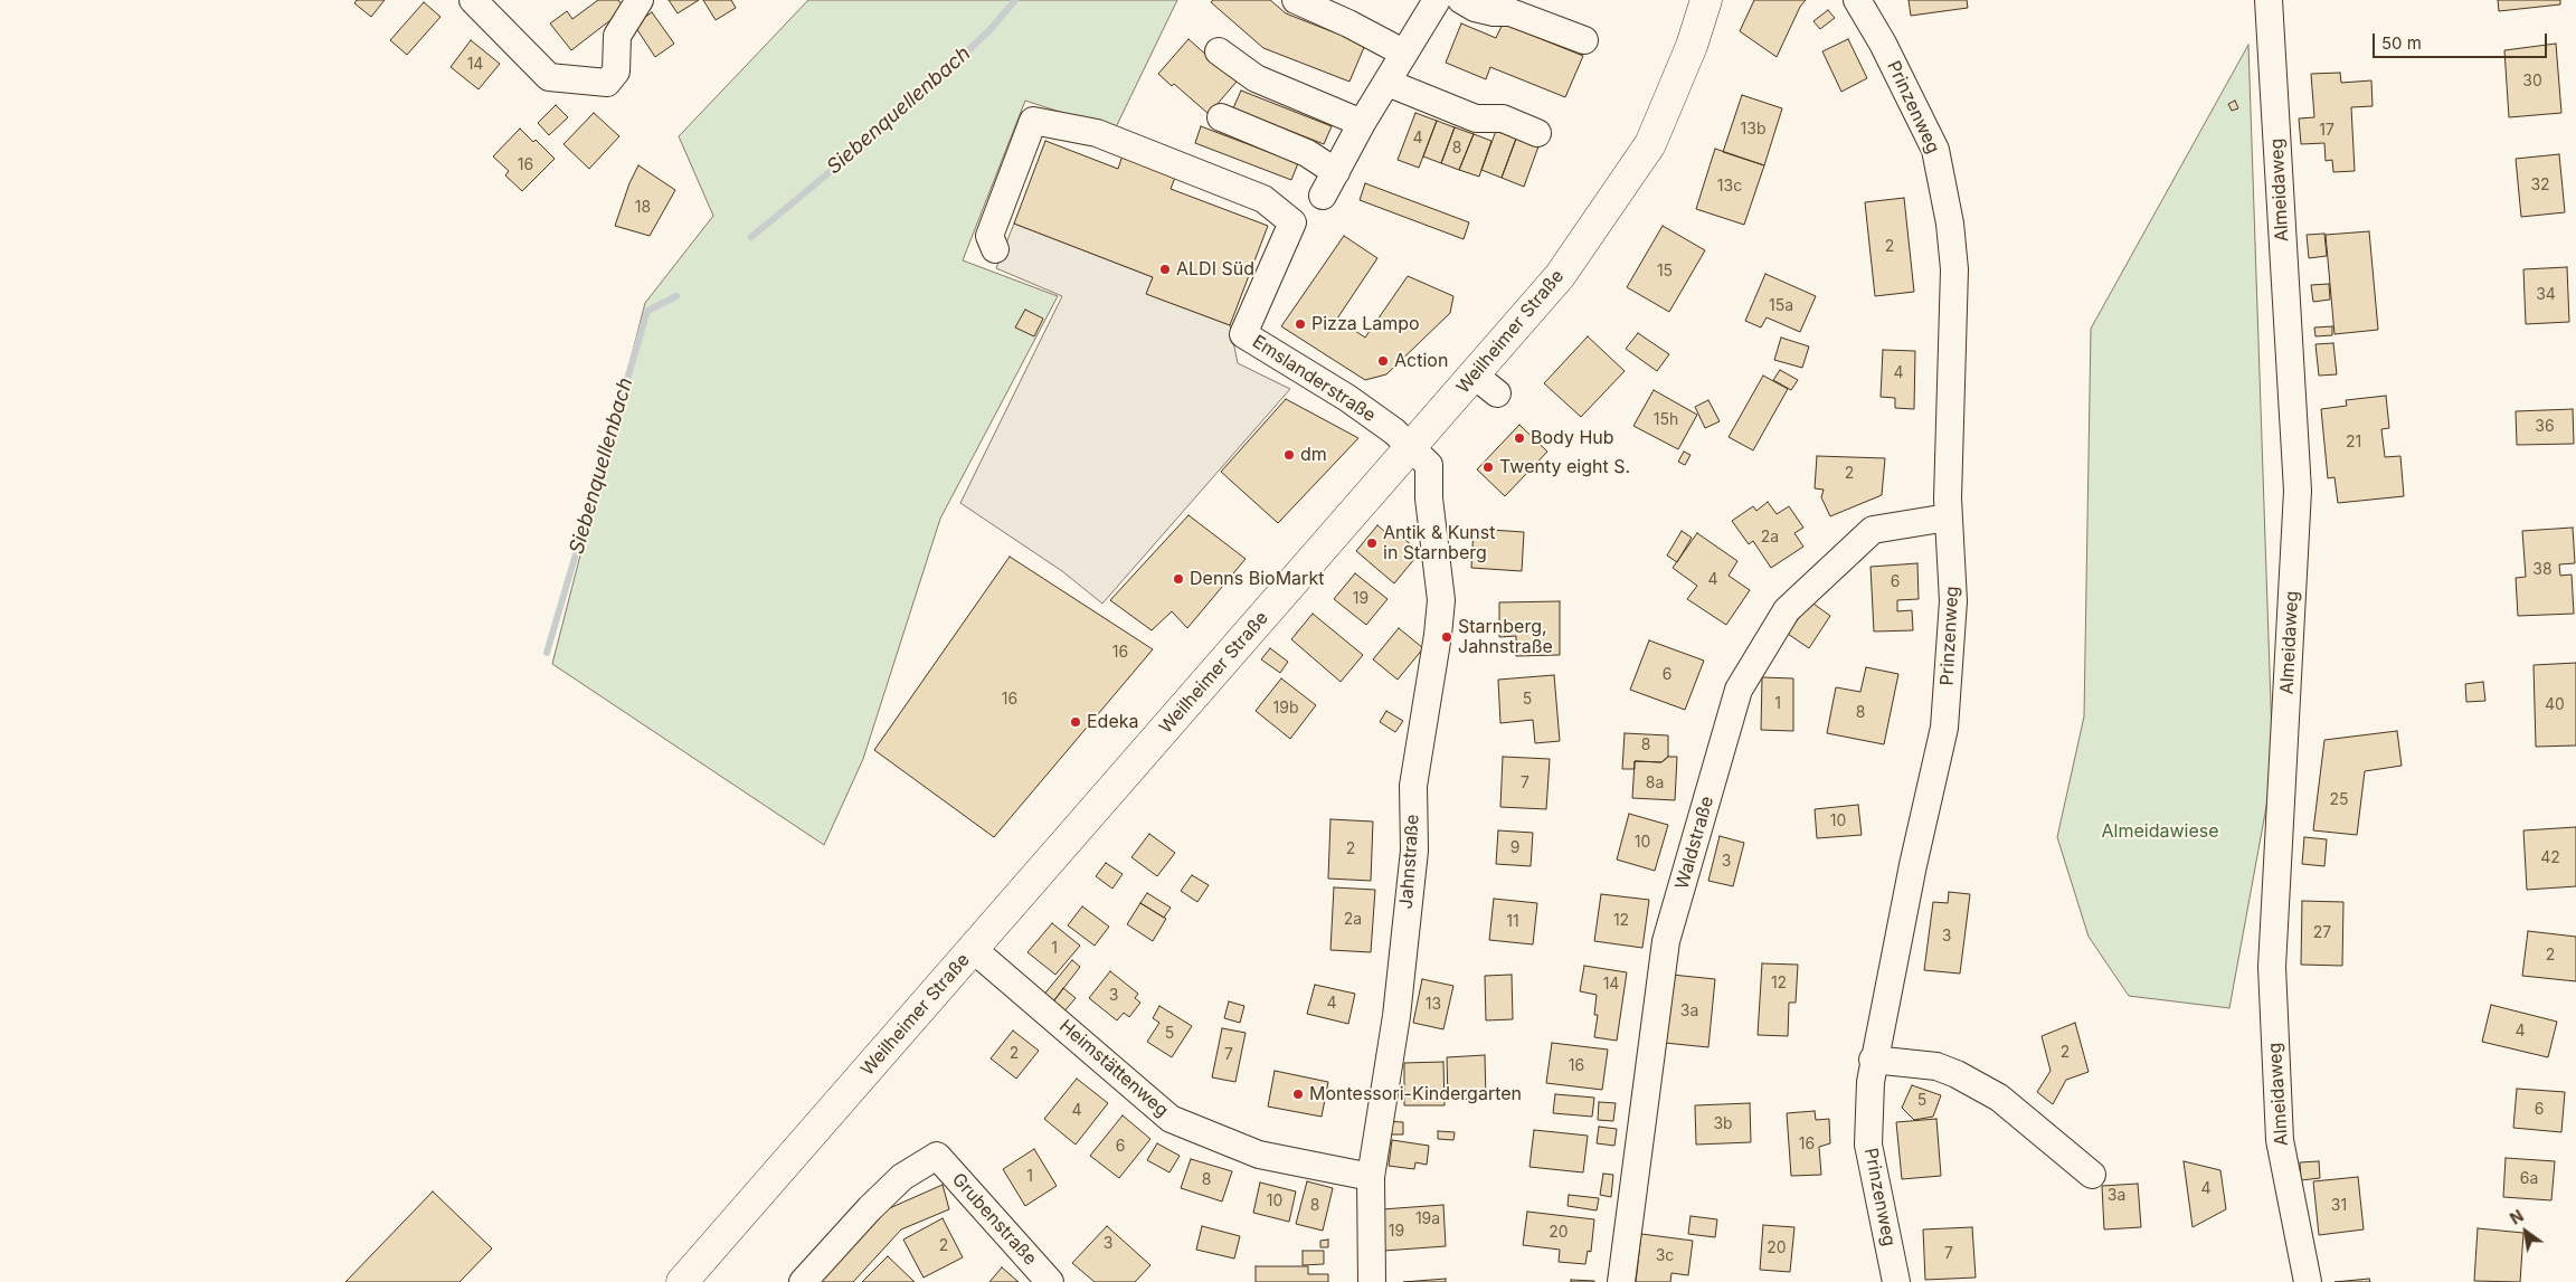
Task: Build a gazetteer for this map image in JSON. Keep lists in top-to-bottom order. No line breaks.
{"streets":{"main road":["Weilheimer Straße"],"street":["Prinzenweg","Almeidaweg","Emslanderstraße","Waldstraße","Jahnstraße","Heimstättenweg","Grubenstraße"]},"crossings":[["Prinzenweg","Waldstraße"],["Weilheimer Straße","Emslanderstraße"],["Weilheimer Straße","Jahnstraße"],["Weilheimer Straße","Heimstättenweg"],["Emslanderstraße","Jahnstraße"],["Jahnstraße","Heimstättenweg"]],"water":["Siebenquellenbach"],"parks":["Almeidawiese"],"places":["ALDI Süd","Pizza Lampo","Action","Body Hub","dm","Twenty eight S.","Antik & Kunst in Starnberg","Denns BioMarkt","Starnberg, Jahnstraße","Edeka","Montessori-Kindergarten"],"house_numbers":["14","30","13b","17","4","8","16","32","13c","18","2","15","34","15a","4","15h","36","21","2","2a","38","4","6","19","16","6","16","5","1","40","19b","8","8","7","8a","25","10","10","9","2","42","3","2a","12","11","27","3","1","2","12","14","3","4","13","3a","4","5","2","2","7","16","5","6","4","3b","16","6","1","6a","8","4","3a","10","8","31","19a","19","20","3","2","20","7","3c"],"scale_bar":"50 m","north":"top left"}
